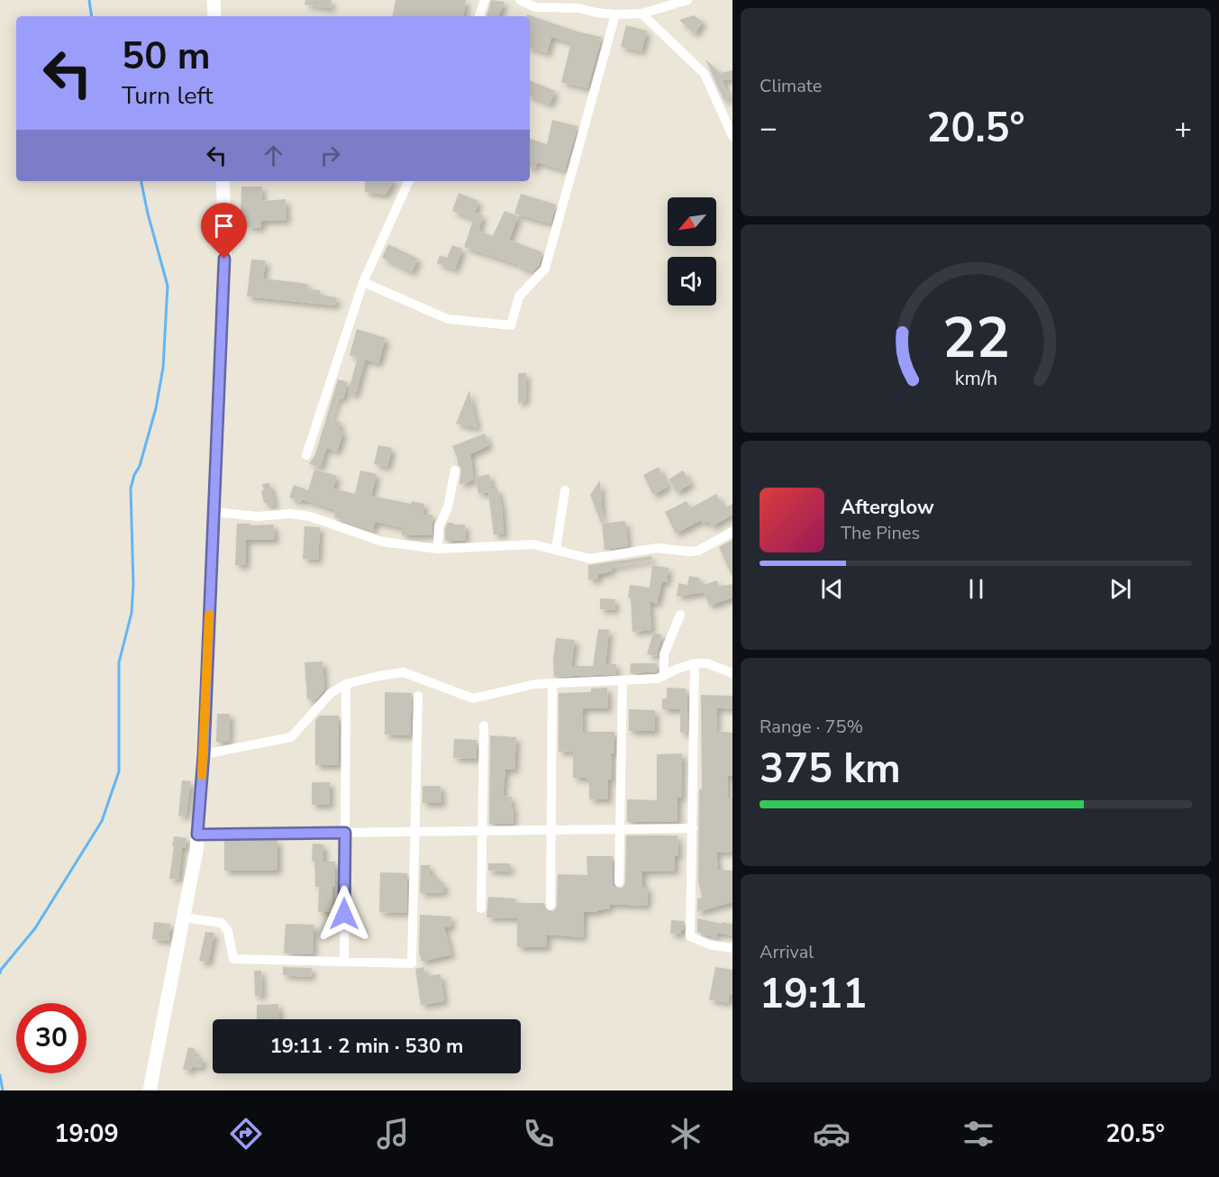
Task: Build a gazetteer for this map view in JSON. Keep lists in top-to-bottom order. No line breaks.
{"north":"bottom left","page":{"tile":["Climate",["Range · 75%","375 km"],["Arrival","19:11"]],"turn":["50 m","Turn left"],"heat":["−","20.5°","+"],"song":["Afterglow","The Pines"],"limit":"30","trip":"19:11 · 2 min · 530 m","tabs":["19:09","20.5°"],"gauge":["22","km/h"]}}
